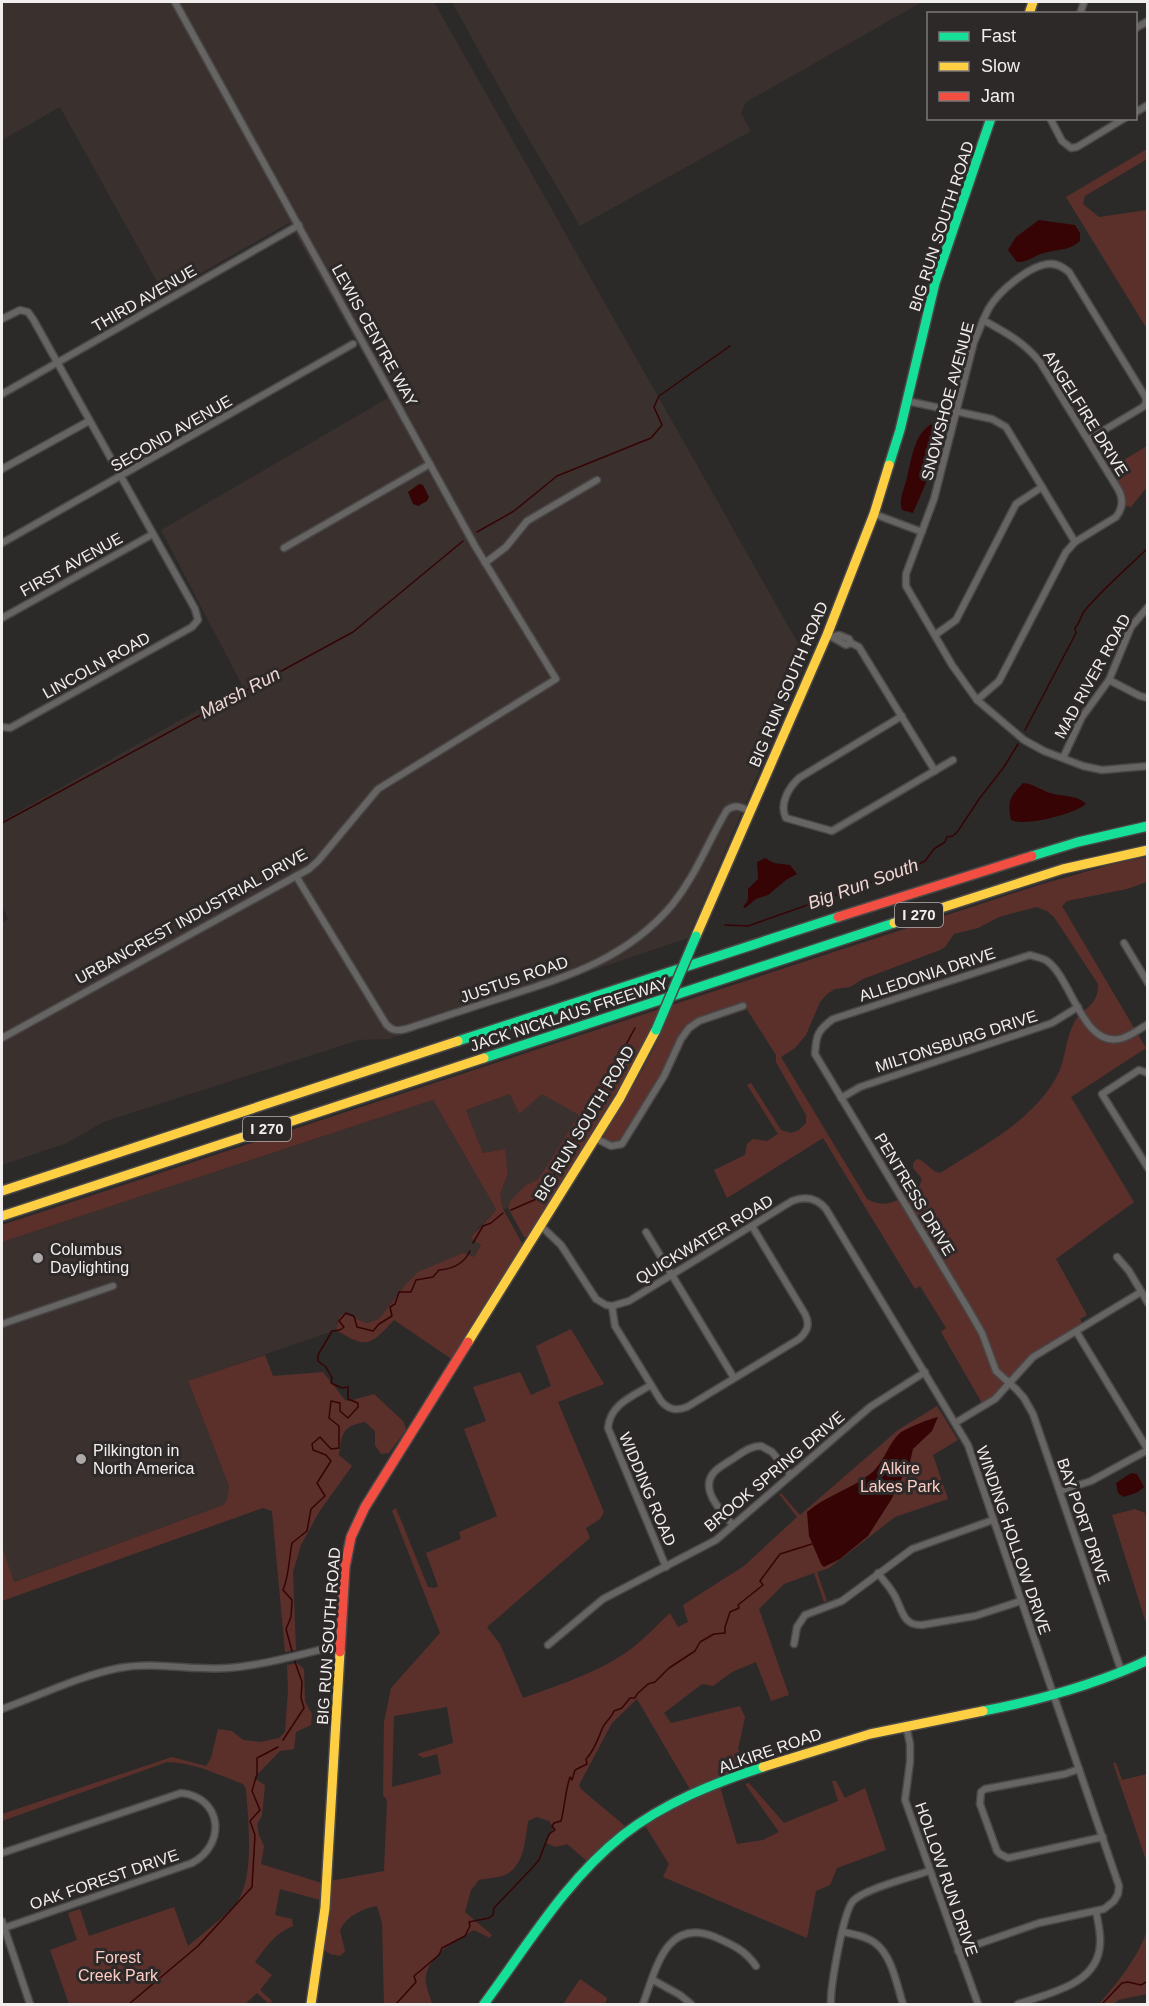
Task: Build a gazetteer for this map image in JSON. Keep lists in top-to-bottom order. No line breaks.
{"streets":{"main road":["BIG RUN SOUTH ROAD","I 270","JACK NICKLAUS FREEWAY","ALKIRE ROAD"],"street":["THIRD AVENUE","LEWIS CENTRE WAY","SNOWSHOE AVENUE","ANGELFIRE DRIVE","SECOND AVENUE","FIRST AVENUE","LINCOLN ROAD","MAD RIVER ROAD","URBANCREST INDUSTRIAL DRIVE","ALLEDONIA DRIVE","JUSTUS ROAD","MILTONSBURG DRIVE","PENTRESS DRIVE","QUICKWATER ROAD","BROOK SPRING DRIVE","WIDDING ROAD","BAY PORT DRIVE","WINDING HOLLOW DRIVE","OAK FOREST DRIVE","HOLLOW RUN DRIVE"]},"crossings":[["BIG RUN SOUTH ROAD","JUSTUS ROAD"],["THIRD AVENUE","LEWIS CENTRE WAY"],["LEWIS CENTRE WAY","URBANCREST INDUSTRIAL DRIVE"],["SNOWSHOE AVENUE","ANGELFIRE DRIVE"],["FIRST AVENUE","LINCOLN ROAD"],["URBANCREST INDUSTRIAL DRIVE","JUSTUS ROAD"],["ALLEDONIA DRIVE","MILTONSBURG DRIVE"],["ALLEDONIA DRIVE","PENTRESS DRIVE"],["MILTONSBURG DRIVE","PENTRESS DRIVE"],["PENTRESS DRIVE","BAY PORT DRIVE"],["QUICKWATER ROAD","WINDING HOLLOW DRIVE"],["BROOK SPRING DRIVE","WIDDING ROAD"],["BROOK SPRING DRIVE","WINDING HOLLOW DRIVE"],["BAY PORT DRIVE","ALKIRE ROAD"],["WINDING HOLLOW DRIVE","ALKIRE ROAD"],["ALKIRE ROAD","HOLLOW RUN DRIVE"]],"water":["Marsh Run","Big Run South"],"parks":["Alkire Lakes Park","Forest Creek Park"],"places":["Columbus Daylighting","Pilkington in North America"],"legend":["Fast","Slow","Jam"]}
